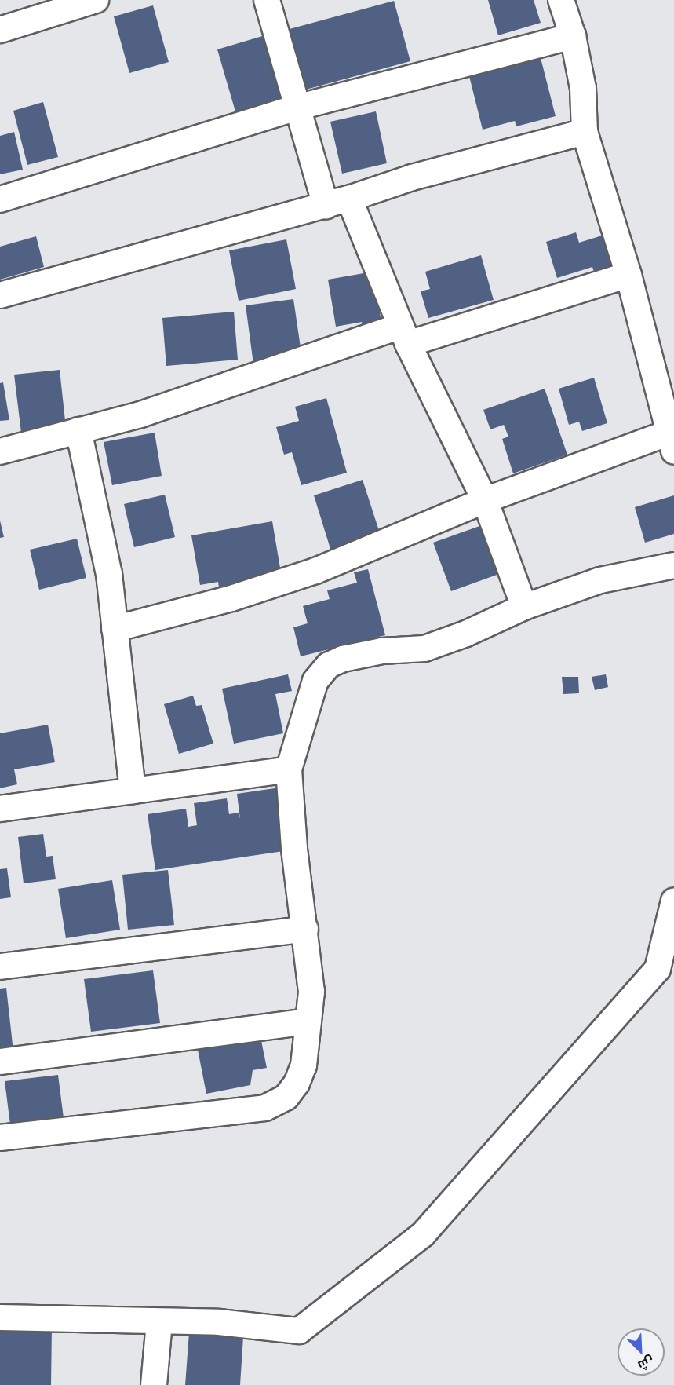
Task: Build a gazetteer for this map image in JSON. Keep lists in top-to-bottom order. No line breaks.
{"north":"bottom right"}
